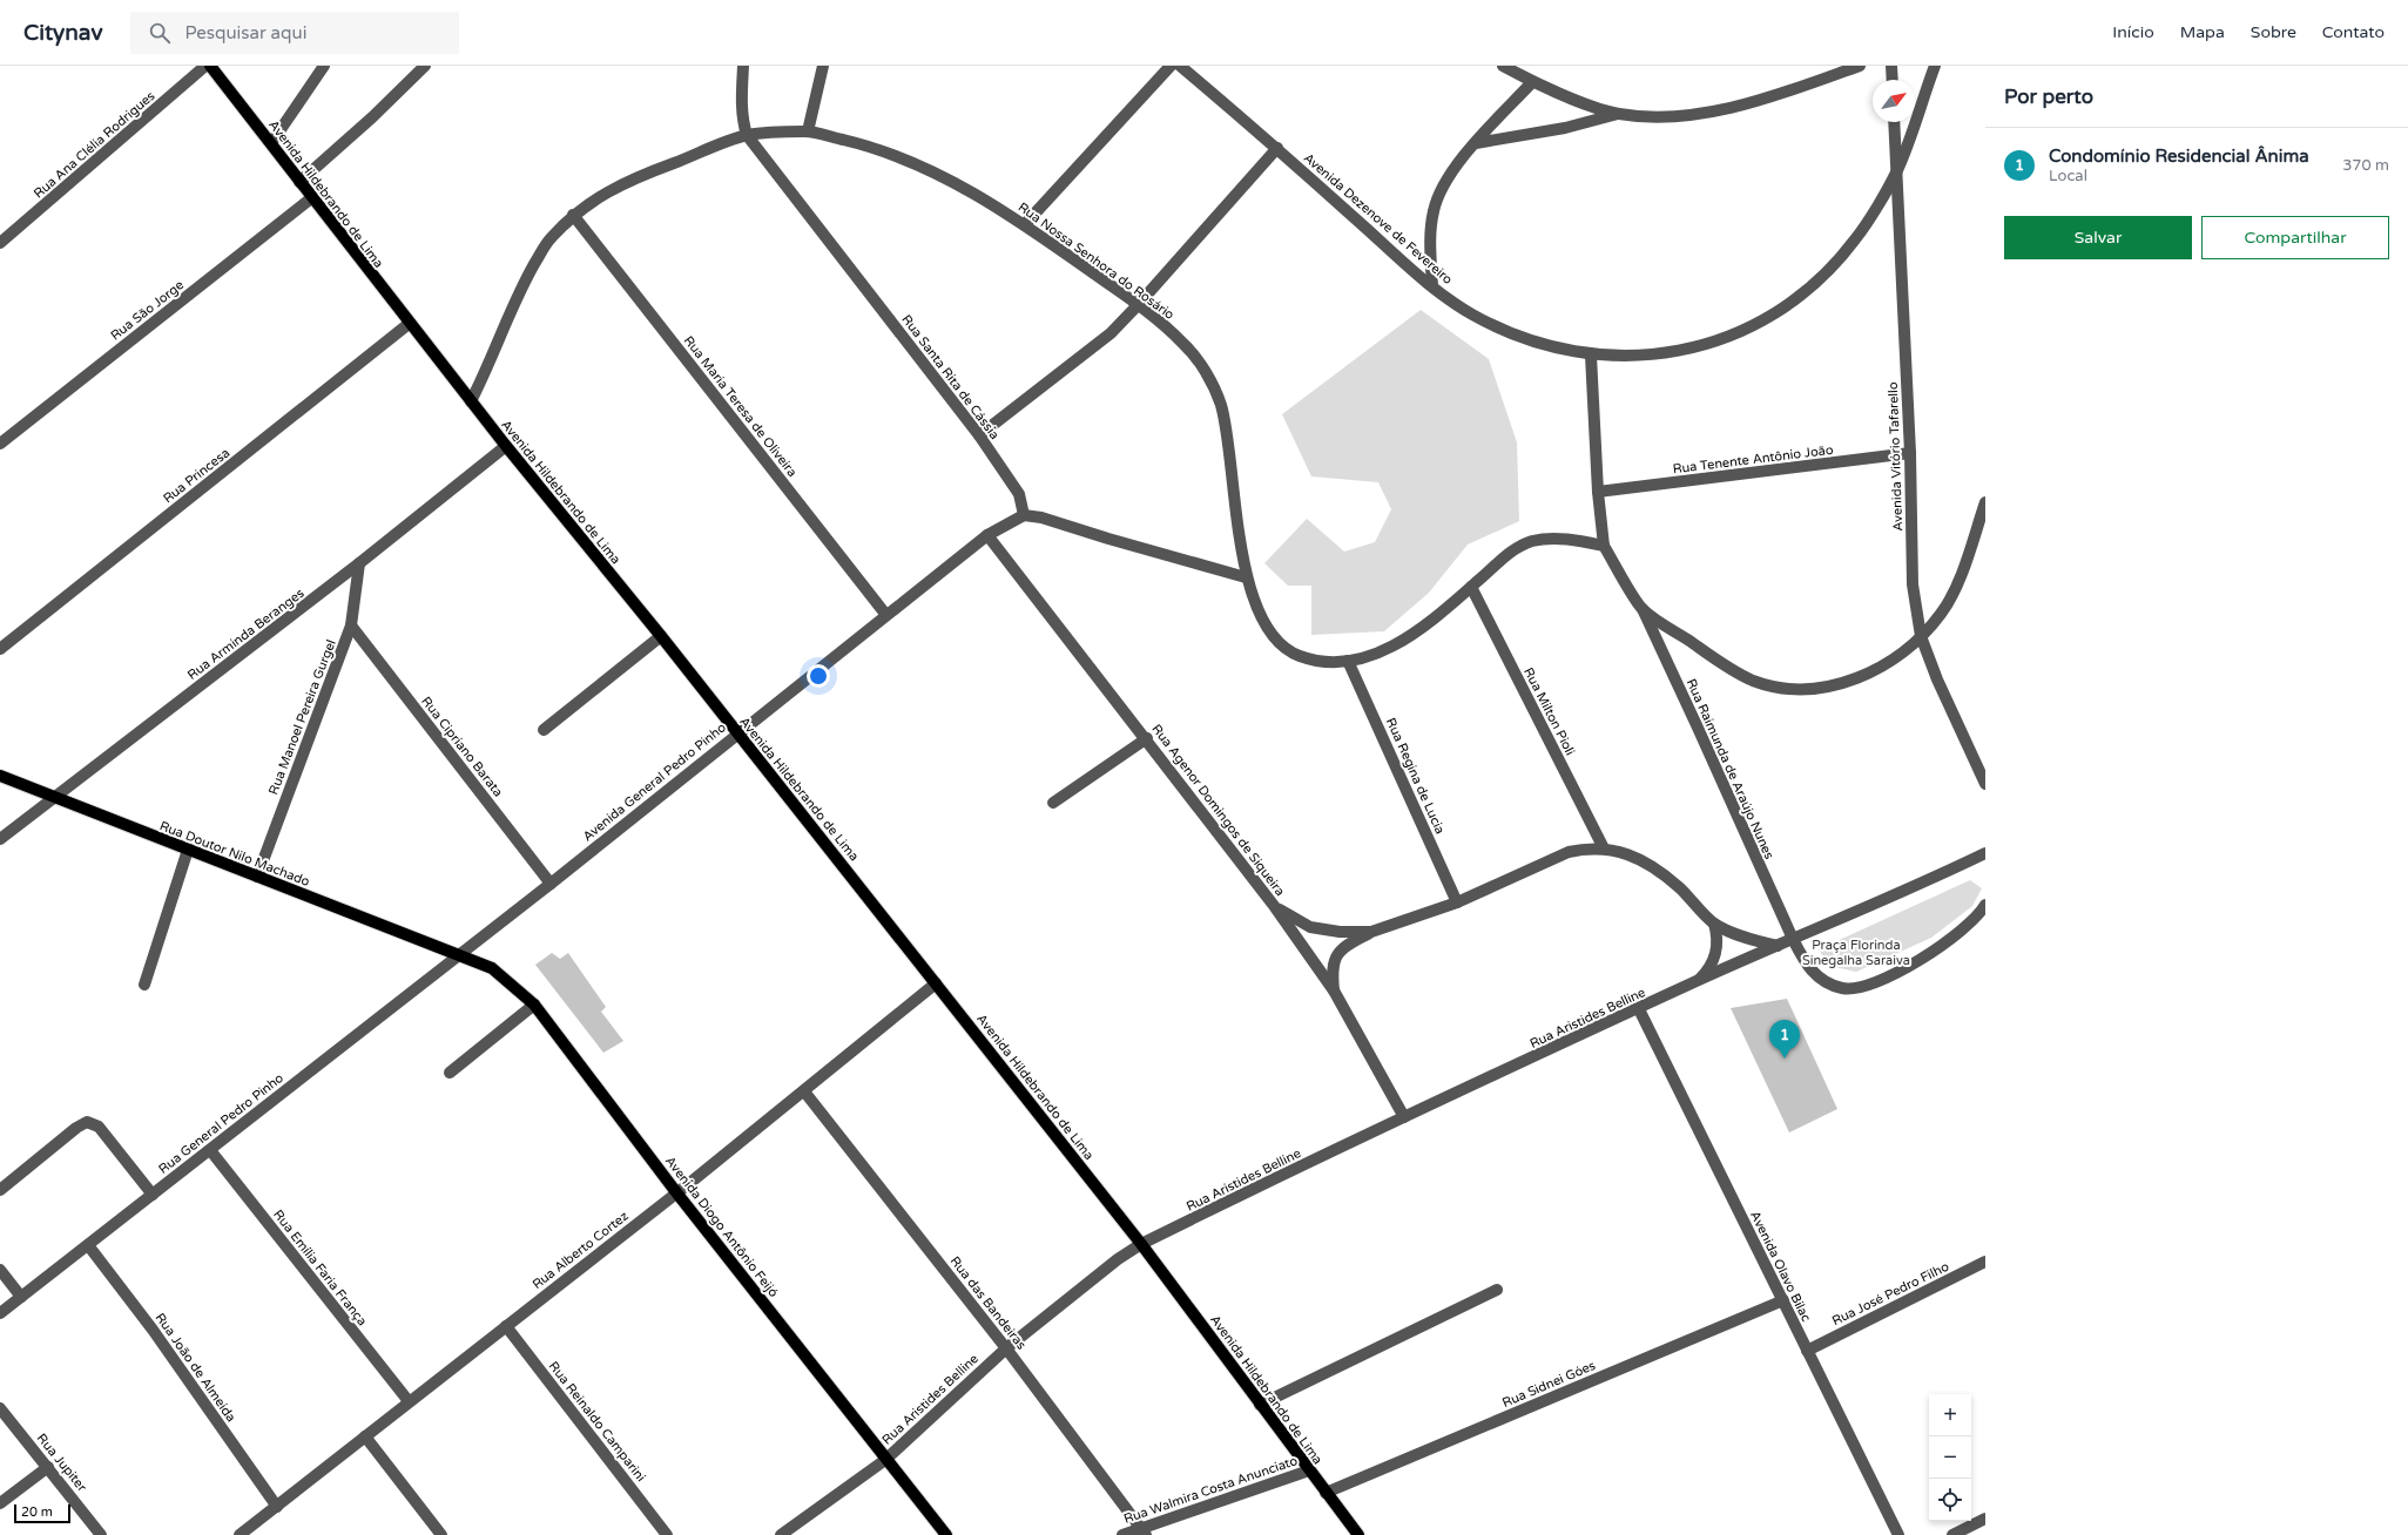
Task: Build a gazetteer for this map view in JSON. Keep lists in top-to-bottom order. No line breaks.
{"streets":{"main road":["Avenida Hildebrando de Lima","Rua Doutor Nilo Machado","Avenida Diogo Antônio Feijó"],"street":["Rua Ana Clélia Rodrigues","Avenida Dezenove de Fevereiro","Rua Nossa Senhora do Rosário","Rua São Jorge","Rua Santa Rita de Cássia","Rua Maria Teresa de Oliveira","Avenida Vitório Tafarello","Rua Tenente Antônio João","Rua Princesa","Rua Arminda Beranges","Rua Milton Pioli","Rua Manoel Pereira Gurgel","Rua Cipriano Barata","Rua Raimunda de Araújo Nunes","Rua Regina de Lucia","Avenida General Pedro Pinho","Rua Agenor Domingos de Siqueira","Rua Aristides Belline","Rua General Pedro Pinho","Rua Alberto Cortez","Avenida Olavo Bilac","Rua Emília Faria França","Rua José Pedro Filho","Rua das Bandeiras","Rua João de Almeida","Rua Sidnei Góes","Rua Reinaldo Camparini","Rua Jupiter","Rua Walmira Costa Anunciato"]},"crossings":[["Avenida Hildebrando de Lima","Rua Nossa Senhora do Rosário"],["Avenida Hildebrando de Lima","Rua São Jorge"],["Avenida Hildebrando de Lima","Rua Princesa"],["Avenida Hildebrando de Lima","Rua Arminda Beranges"],["Avenida Hildebrando de Lima","Avenida General Pedro Pinho"],["Avenida Hildebrando de Lima","Rua Aristides Belline"],["Avenida Hildebrando de Lima","Rua Alberto Cortez"],["Avenida Hildebrando de Lima","Rua Sidnei Góes"],["Avenida Hildebrando de Lima","Rua Walmira Costa Anunciato"],["Avenida Dezenove de Fevereiro","Avenida Vitório Tafarello"],["Rua Nossa Senhora do Rosário","Rua Santa Rita de Cássia"],["Rua Nossa Senhora do Rosário","Rua Maria Teresa de Oliveira"],["Rua Nossa Senhora do Rosário","Rua Milton Pioli"],["Rua Nossa Senhora do Rosário","Rua Regina de Lucia"],["Rua Santa Rita de Cássia","Avenida General Pedro Pinho"],["Rua Maria Teresa de Oliveira","Avenida General Pedro Pinho"],["Avenida Vitório Tafarello","Rua Tenente Antônio João"],["Rua Arminda Beranges","Rua Manoel Pereira Gurgel"],["Rua Arminda Beranges","Rua Doutor Nilo Machado"],["Rua Manoel Pereira Gurgel","Rua Cipriano Barata"],["Rua Manoel Pereira Gurgel","Rua Doutor Nilo Machado"],["Rua Cipriano Barata","Avenida General Pedro Pinho"],["Rua Raimunda de Araújo Nunes","Rua Aristides Belline"],["Avenida General Pedro Pinho","Rua Agenor Domingos de Siqueira"],["Avenida General Pedro Pinho","Rua Doutor Nilo Machado"],["Avenida General Pedro Pinho","Rua General Pedro Pinho"],["Avenida General Pedro Pinho","Avenida Diogo Antônio Feijó"],["Rua Agenor Domingos de Siqueira","Rua Aristides Belline"],["Rua Doutor Nilo Machado","Rua General Pedro Pinho"],["Rua Doutor Nilo Machado","Avenida Diogo Antônio Feijó"],["Rua Aristides Belline","Avenida Diogo Antônio Feijó"],["Rua Aristides Belline","Avenida Olavo Bilac"],["Rua Aristides Belline","Rua das Bandeiras"],["Rua General Pedro Pinho","Avenida Diogo Antônio Feijó"],["Rua General Pedro Pinho","Rua Emília Faria França"],["Rua General Pedro Pinho","Rua João de Almeida"],["Avenida Diogo Antônio Feijó","Rua Alberto Cortez"],["Rua Alberto Cortez","Rua Emília Faria França"],["Rua Alberto Cortez","Rua das Bandeiras"],["Rua Alberto Cortez","Rua João de Almeida"],["Rua Alberto Cortez","Rua Reinaldo Camparini"],["Avenida Olavo Bilac","Rua José Pedro Filho"],["Avenida Olavo Bilac","Rua Sidnei Góes"],["Rua das Bandeiras","Rua Walmira Costa Anunciato"]],"parks":["Praça Florinda Sinegalha Saraiva"],"scale_bar":"20 m","north":"top right","page":{"header":"Citynav","search":"Pesquisar aqui","nav":["Início","Mapa","Sobre","Contato"],"heading":"Por perto","list":[{"mark":"1","name":"Condomínio Residencial Ânima","note":"Local","value":"370 m"}],"buttons":["Salvar","Compartilhar"],"pins":"1","map_buttons":["+","−"],"scale":"20 m"}}
